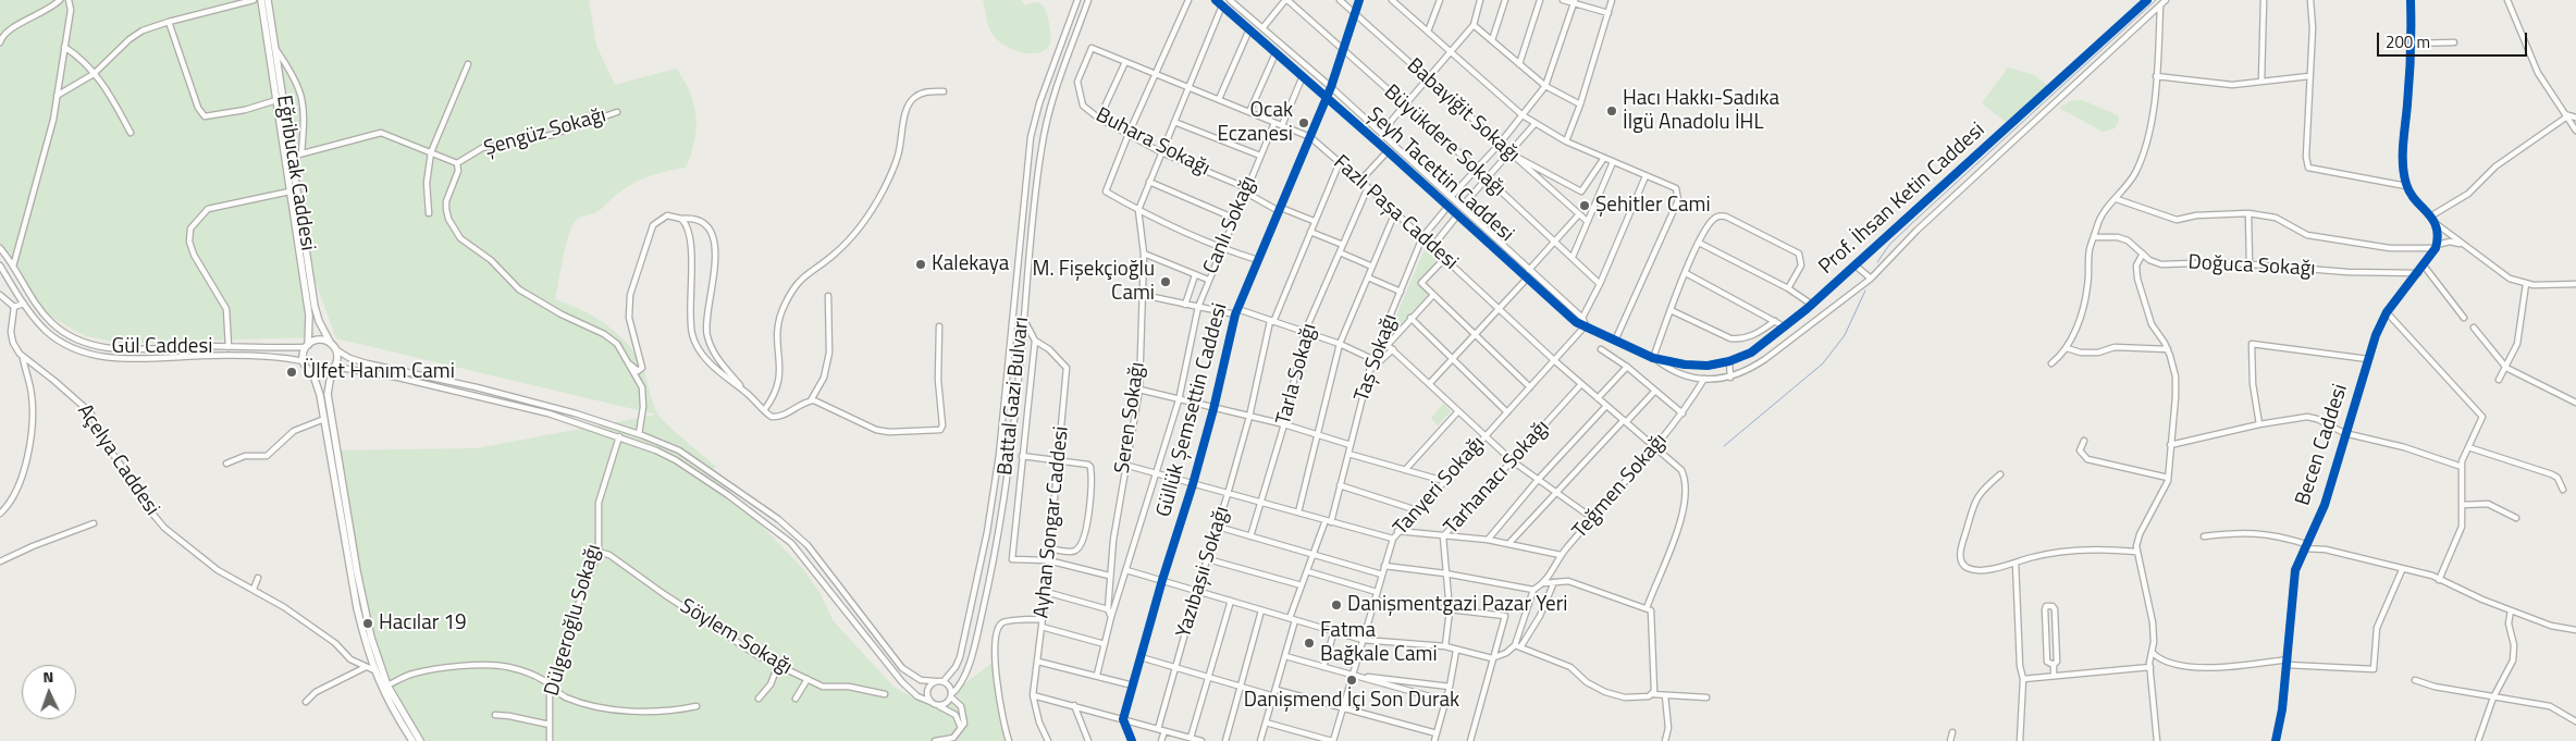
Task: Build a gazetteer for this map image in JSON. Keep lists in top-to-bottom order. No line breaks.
{"streets":{"main road":["Eğribucak Caddesi"],"street":["Babayiğit Sokağı","Şengüz Sokağı","Büyükdere Sokağı","Buhara Sokağı","Şeyh Tacettin Caddesi","Prof. İhsan Ketin Caddesi","Fazlı Paşa Caddesi","Canlı Sokağı","Doğuca Sokağı","Gül Caddesi","Taş Sokağı","Tarla Sokağı","Battal Gazi Bulvarı","Güllük Şemsettin Caddesi","Seren Sokağı","Becen Caddesi","Açelya Caddesi","Tarhanacı Sokağı","Tanyeri Sokağı","Teğmen Sokağı","Ayhan Songar Caddesi","Yazıbaşıi Sokağı","Dülgeroğlu Sokağı","Söylem Sokağı"]},"crossings":[["Babayiğit Sokağı","Güllük Şemsettin Caddesi"],["Şengüz Sokağı","Eğribucak Caddesi"],["Büyükdere Sokağı","Güllük Şemsettin Caddesi"],["Buhara Sokağı","Fazlı Paşa Caddesi"],["Buhara Sokağı","Canlı Sokağı"],["Buhara Sokağı","Güllük Şemsettin Caddesi"],["Buhara Sokağı","Seren Sokağı"],["Buhara Sokağı","Yazıbaşıi Sokağı"],["Eğribucak Caddesi","Gül Caddesi"],["Şeyh Tacettin Caddesi","Prof. İhsan Ketin Caddesi"],["Şeyh Tacettin Caddesi","Taş Sokağı"],["Şeyh Tacettin Caddesi","Güllük Şemsettin Caddesi"],["Şeyh Tacettin Caddesi","Seren Sokağı"],["Şeyh Tacettin Caddesi","Tanyeri Sokağı"],["Prof. İhsan Ketin Caddesi","Teğmen Sokağı"],["Fazlı Paşa Caddesi","Canlı Sokağı"],["Fazlı Paşa Caddesi","Taş Sokağı"],["Fazlı Paşa Caddesi","Tarla Sokağı"],["Fazlı Paşa Caddesi","Güllük Şemsettin Caddesi"],["Fazlı Paşa Caddesi","Seren Sokağı"],["Fazlı Paşa Caddesi","Tarhanacı Sokağı"],["Fazlı Paşa Caddesi","Tanyeri Sokağı"],["Fazlı Paşa Caddesi","Teğmen Sokağı"],["Fazlı Paşa Caddesi","Yazıbaşıi Sokağı"],["Canlı Sokağı","Seren Sokağı"],["Doğuca Sokağı","Becen Caddesi"],["Battal Gazi Bulvarı","Ayhan Songar Caddesi"],["Dülgeroğlu Sokağı","Söylem Sokağı"]],"places":["Hacı Hakkı-Sadıka İlgü Anadolu İHL","Ocak Eczanesi","Şehitler Cami","Kalekaya","M. Fişekçioğlu Cami","Ülfet Hanım Cami","Danişmentgazi Pazar Yeri","Hacılar 19","Fatma Bağkale Cami","Danişmend İçi Son Durak"],"scale_bar":"200 m","north":"top"}
